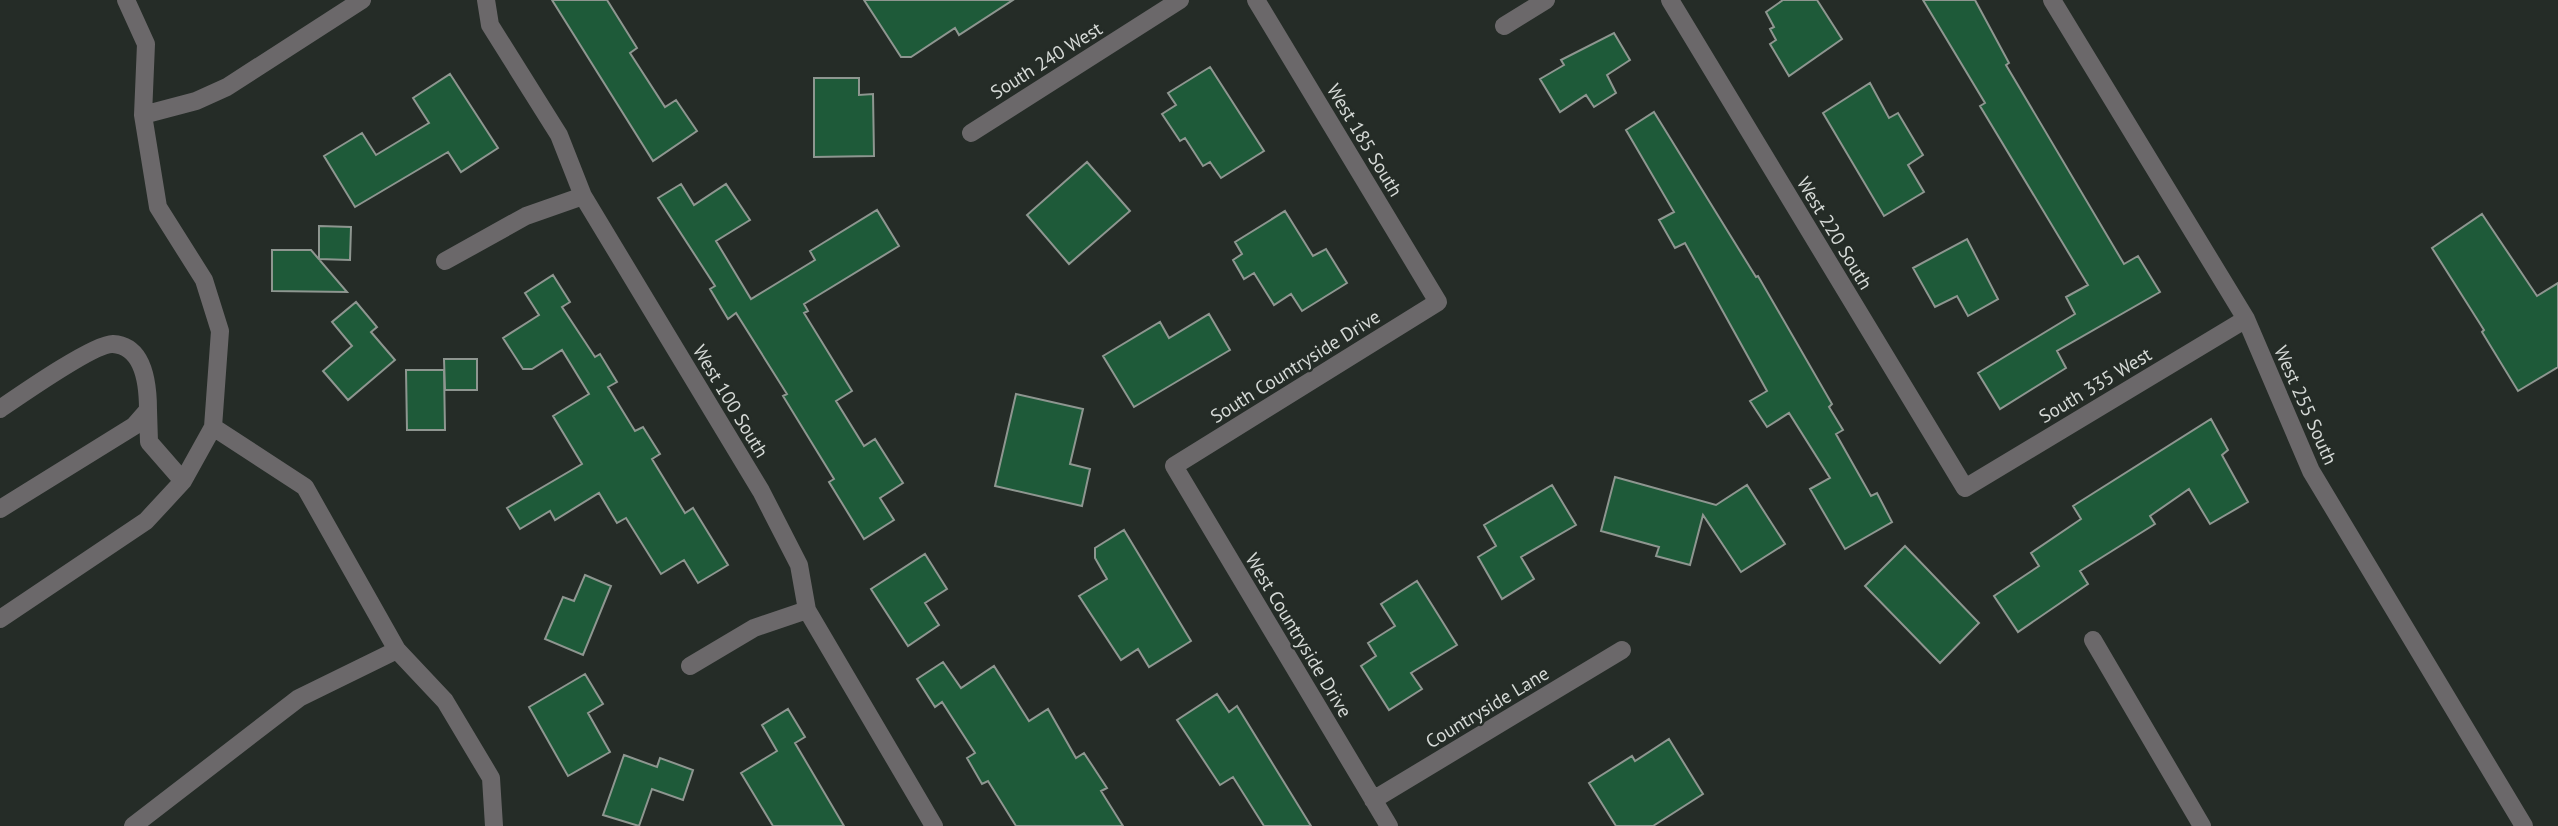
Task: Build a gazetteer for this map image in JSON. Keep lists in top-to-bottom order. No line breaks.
{"streets":{"street":["South 240 West","West 185 South","West 220 South","South Countryside Drive","South 335 West","West 100 South","West 255 South","West Countryside Drive","Countryside Lane"]},"crossings":[["West 185 South","South Countryside Drive"],["West 220 South","South 335 West"],["South Countryside Drive","West Countryside Drive"],["South 335 West","West 255 South"],["West Countryside Drive","Countryside Lane"]]}
